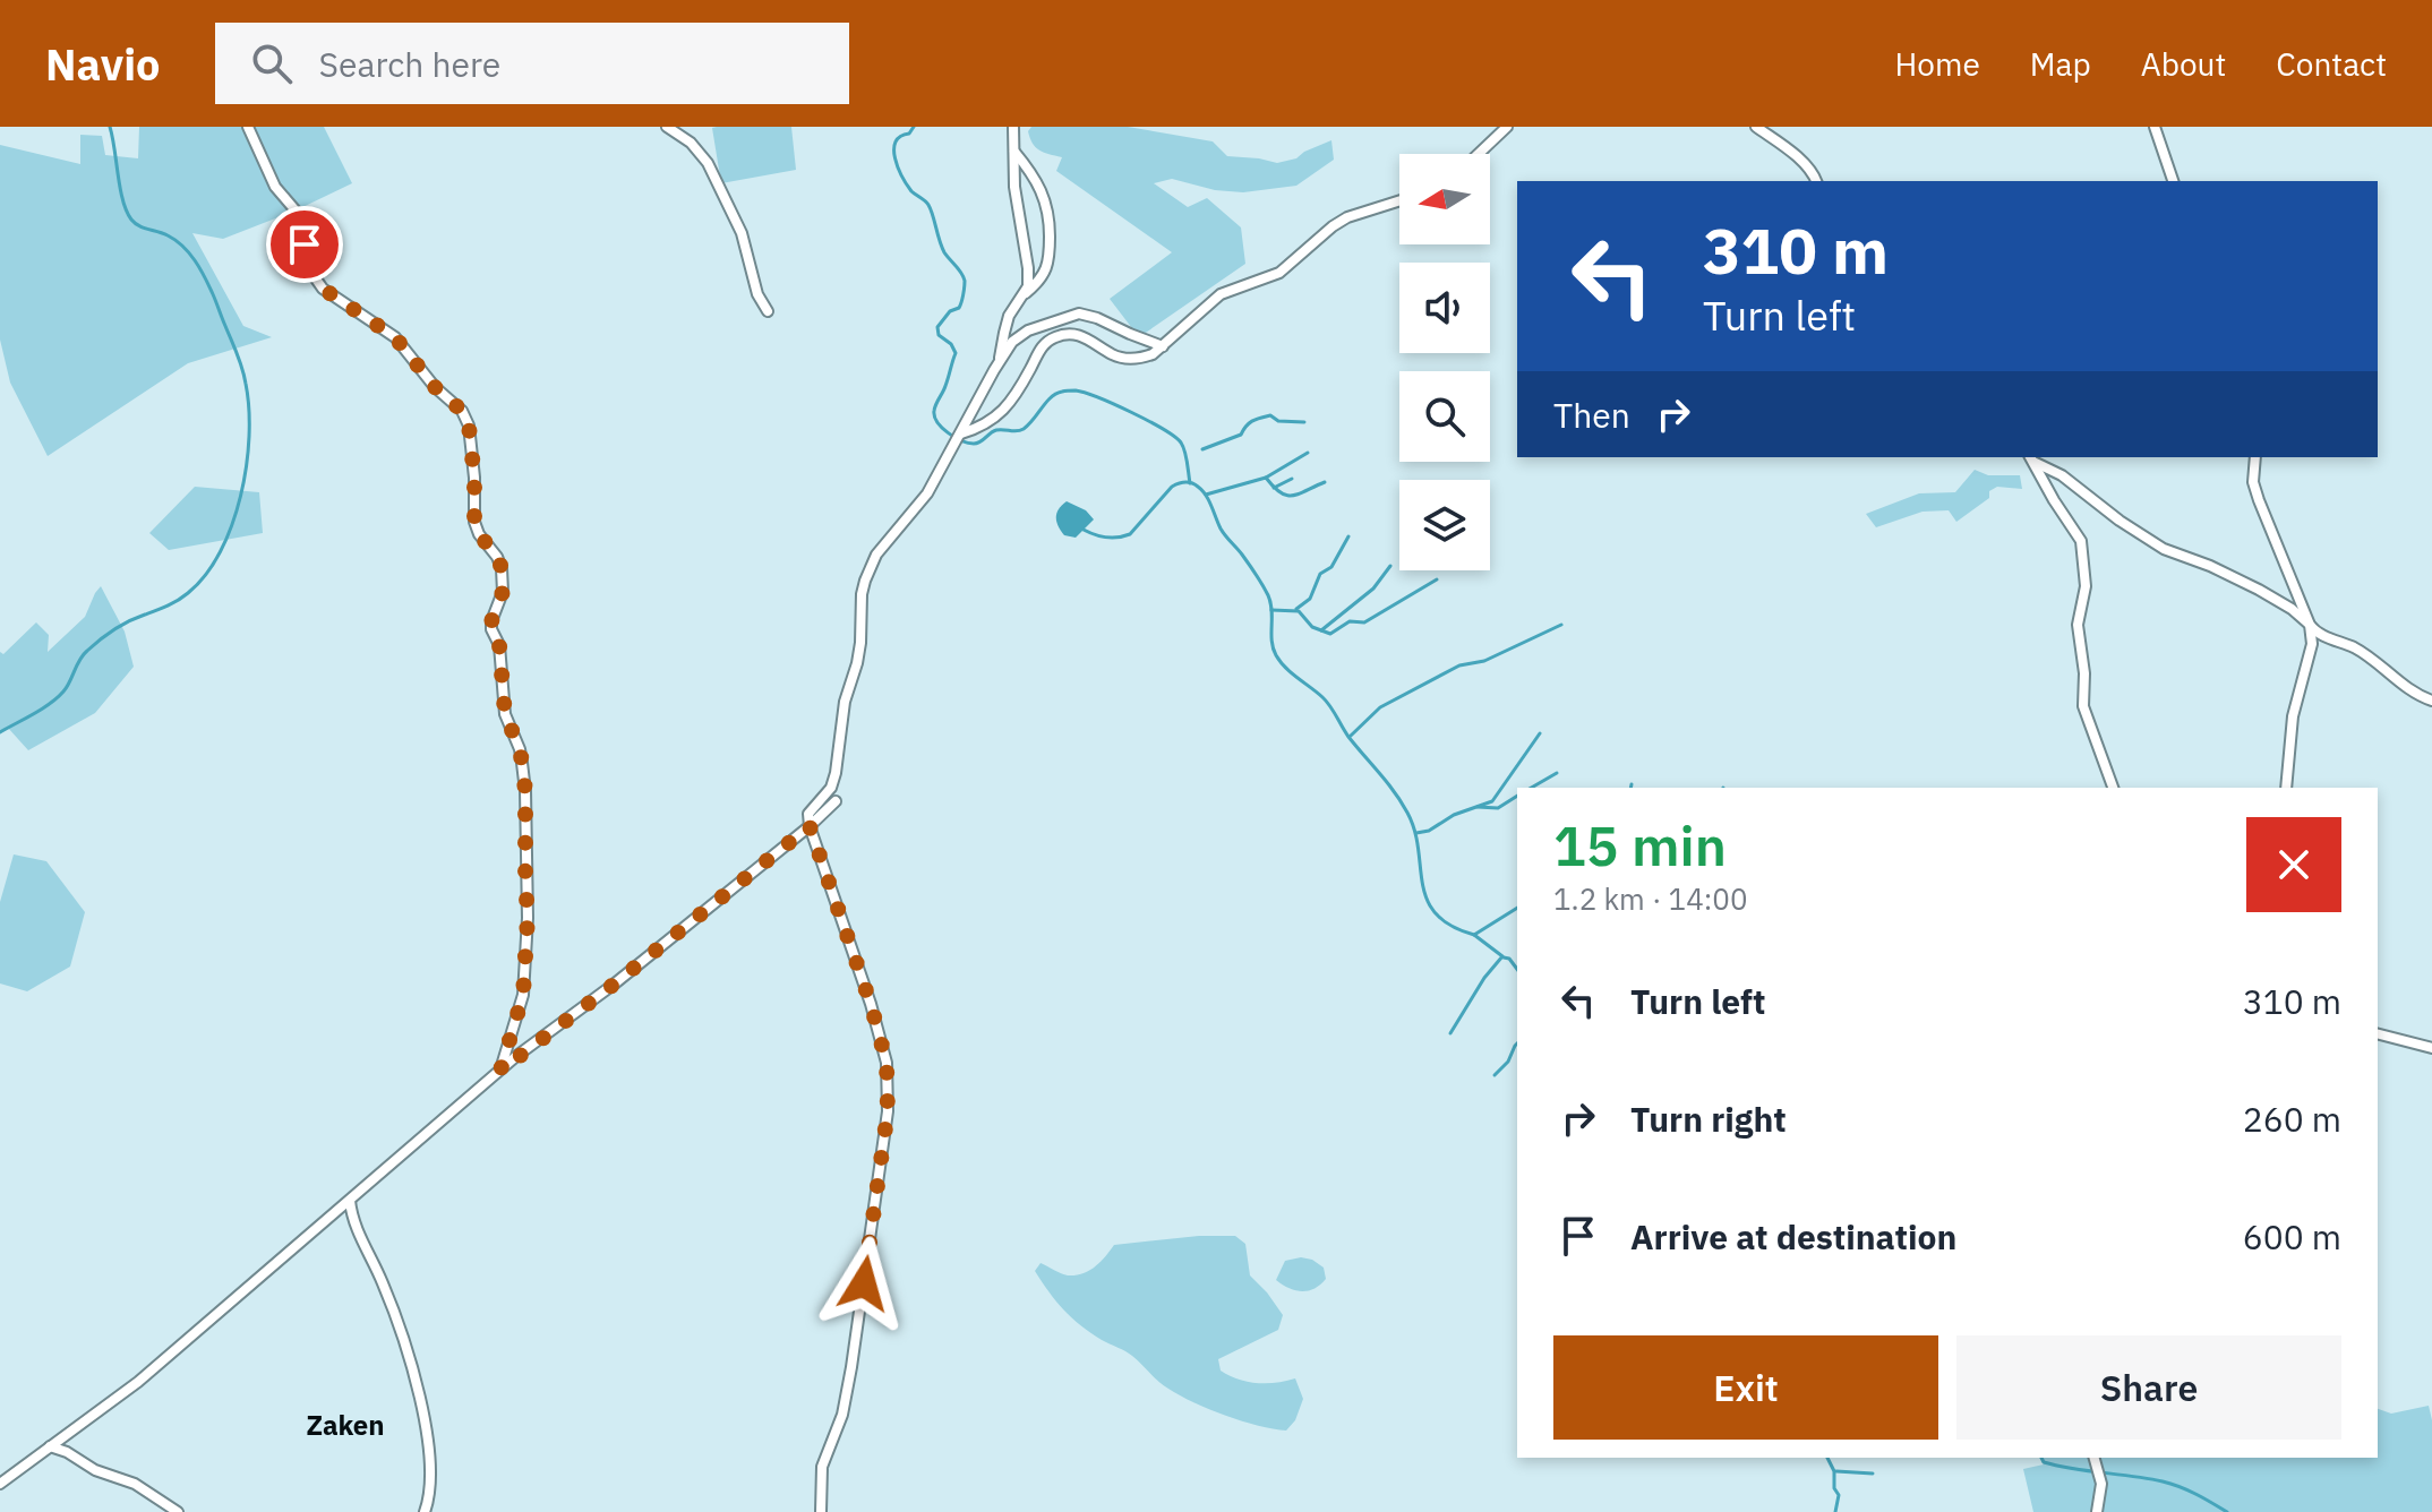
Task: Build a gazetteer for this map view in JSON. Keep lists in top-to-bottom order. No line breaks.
{"districts":["Zaken"],"north":"left","page":{"header":"Navio","search":"Search here","nav":["Home","Map","About","Contact"],"turn":["310 m","Turn left"],"then":"Then","heading":["15 min","1.2 km · 14:00"],"list":[{"name":"Turn left","value":"310 m"},{"name":"Turn right","value":"260 m"},{"name":"Arrive at destination","value":"600 m"}],"buttons":["Exit","Share"]}}
